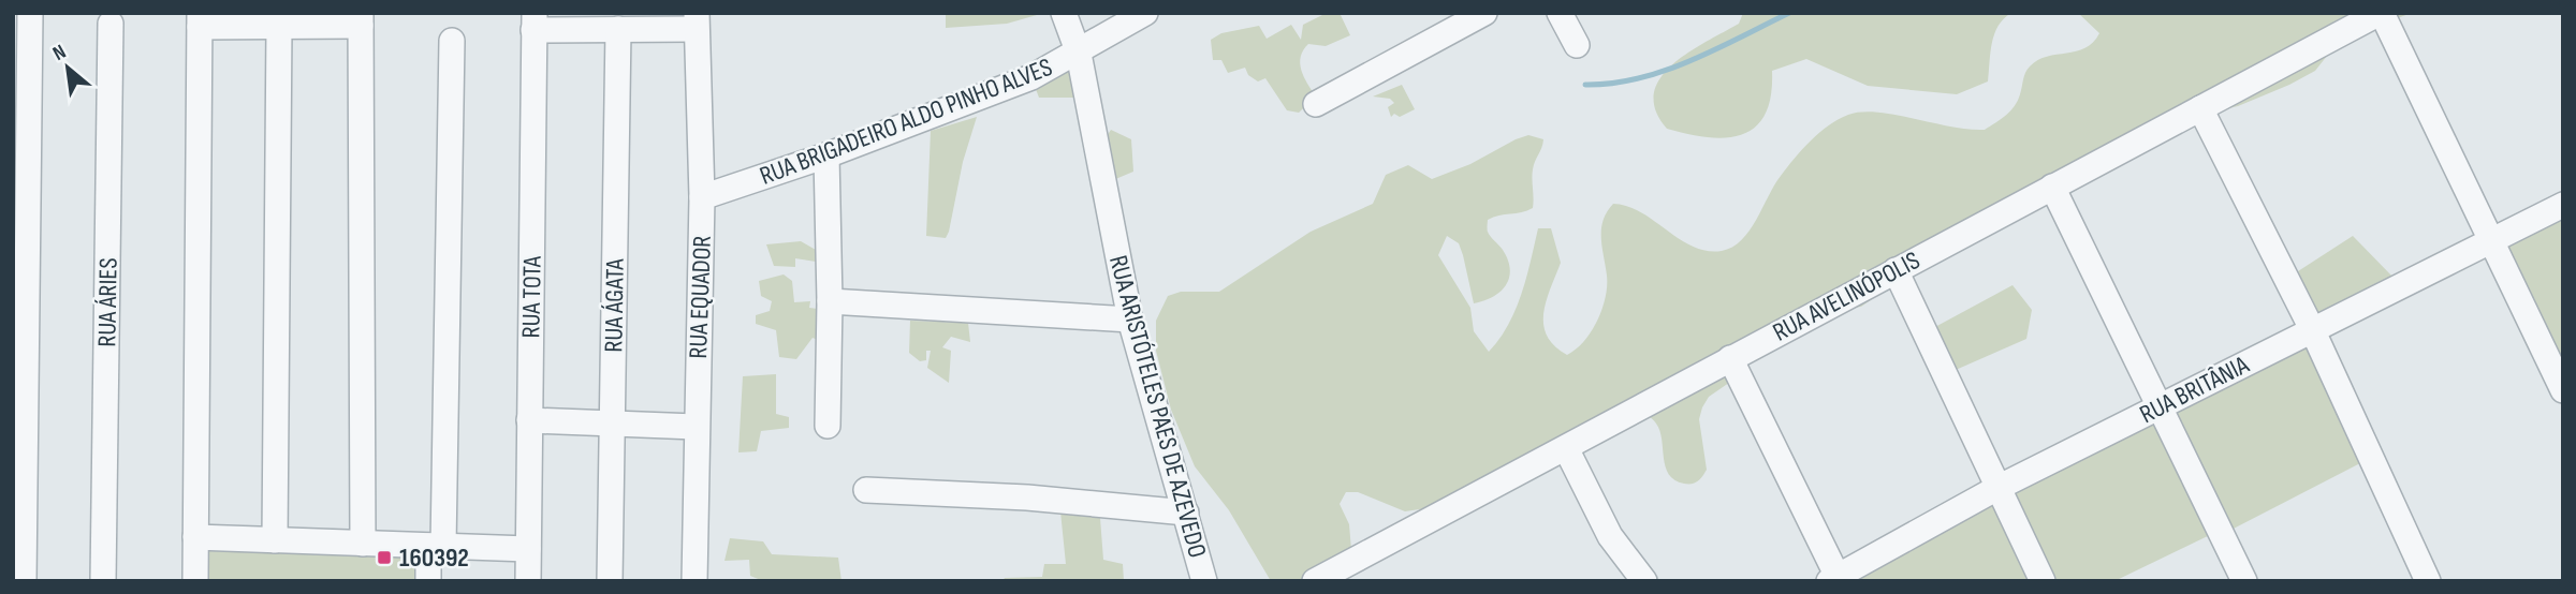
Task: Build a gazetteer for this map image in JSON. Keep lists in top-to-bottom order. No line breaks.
{"streets":{"street":["RUA BRIGADEIRO ALDO PINHO ALVES","RUA AVELINÓPOLIS","RUA TOTA","RUA EQUADOR","RUA ÁRIES","RUA ÁGATA","RUA BRITÂNIA","RUA ARISTÓTELES PAES DE AZEVEDO"]},"crossings":[["RUA BRIGADEIRO ALDO PINHO ALVES","RUA EQUADOR"],["RUA BRIGADEIRO ALDO PINHO ALVES","RUA ARISTÓTELES PAES DE AZEVEDO"]],"places":{"transit":["160392"]},"north":"top left"}
